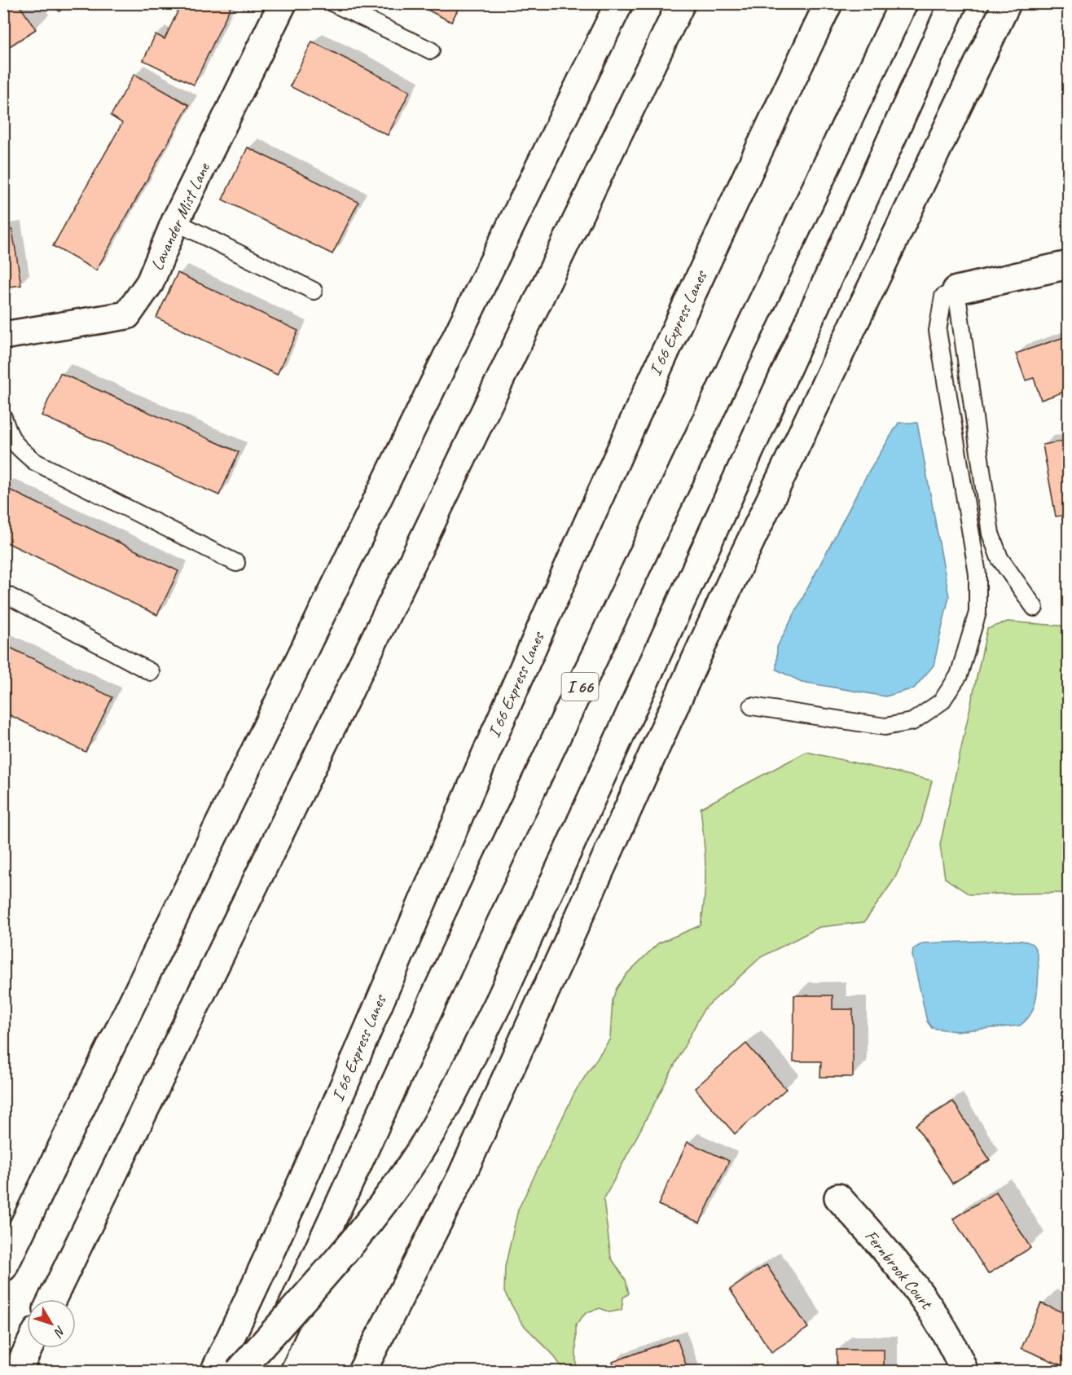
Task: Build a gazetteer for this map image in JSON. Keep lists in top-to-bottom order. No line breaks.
{"streets":{"main road":["Lavander Mist Lane","I 66 Express Lanes","I 66","Fernbrook Court"]},"north":"bottom right"}
